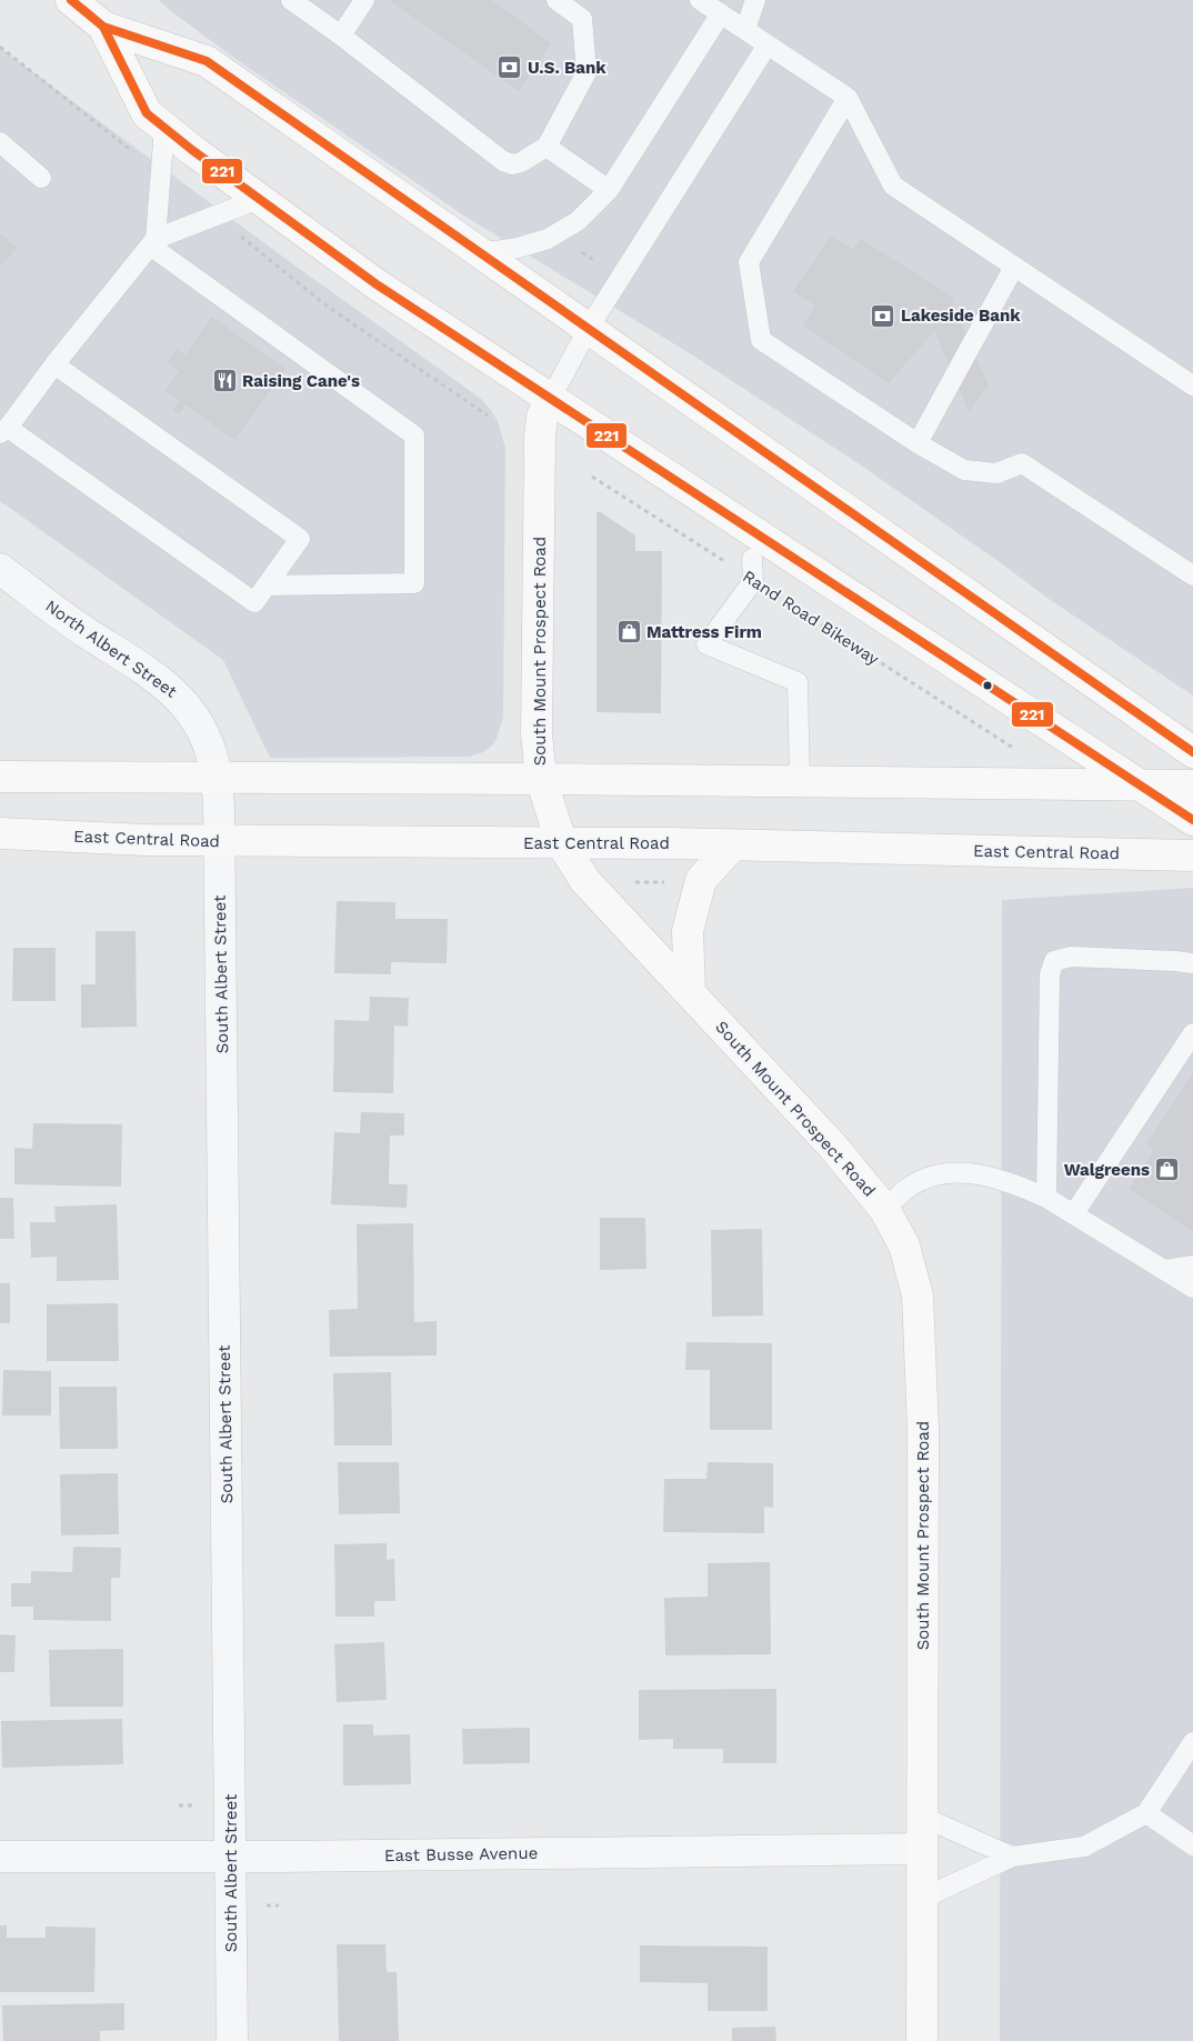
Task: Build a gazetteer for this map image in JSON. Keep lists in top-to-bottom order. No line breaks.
{"streets":{"main road":["South Mount Prospect Road","East Central Road"],"street":["North Albert Street","South Albert Street","East Busse Avenue"],"path":["Rand Road Bikeway"]},"crossings":[["North Albert Street","South Albert Street"],["South Mount Prospect Road","East Central Road"],["South Mount Prospect Road","East Busse Avenue"],["East Central Road","South Albert Street"],["South Albert Street","East Busse Avenue"]],"places":{"bank":["U.S. Bank","Lakeside Bank"],"restaurant":["Raising Cane's"],"shop":["Mattress Firm","Walgreens"]},"lines":["transit line 221"]}
